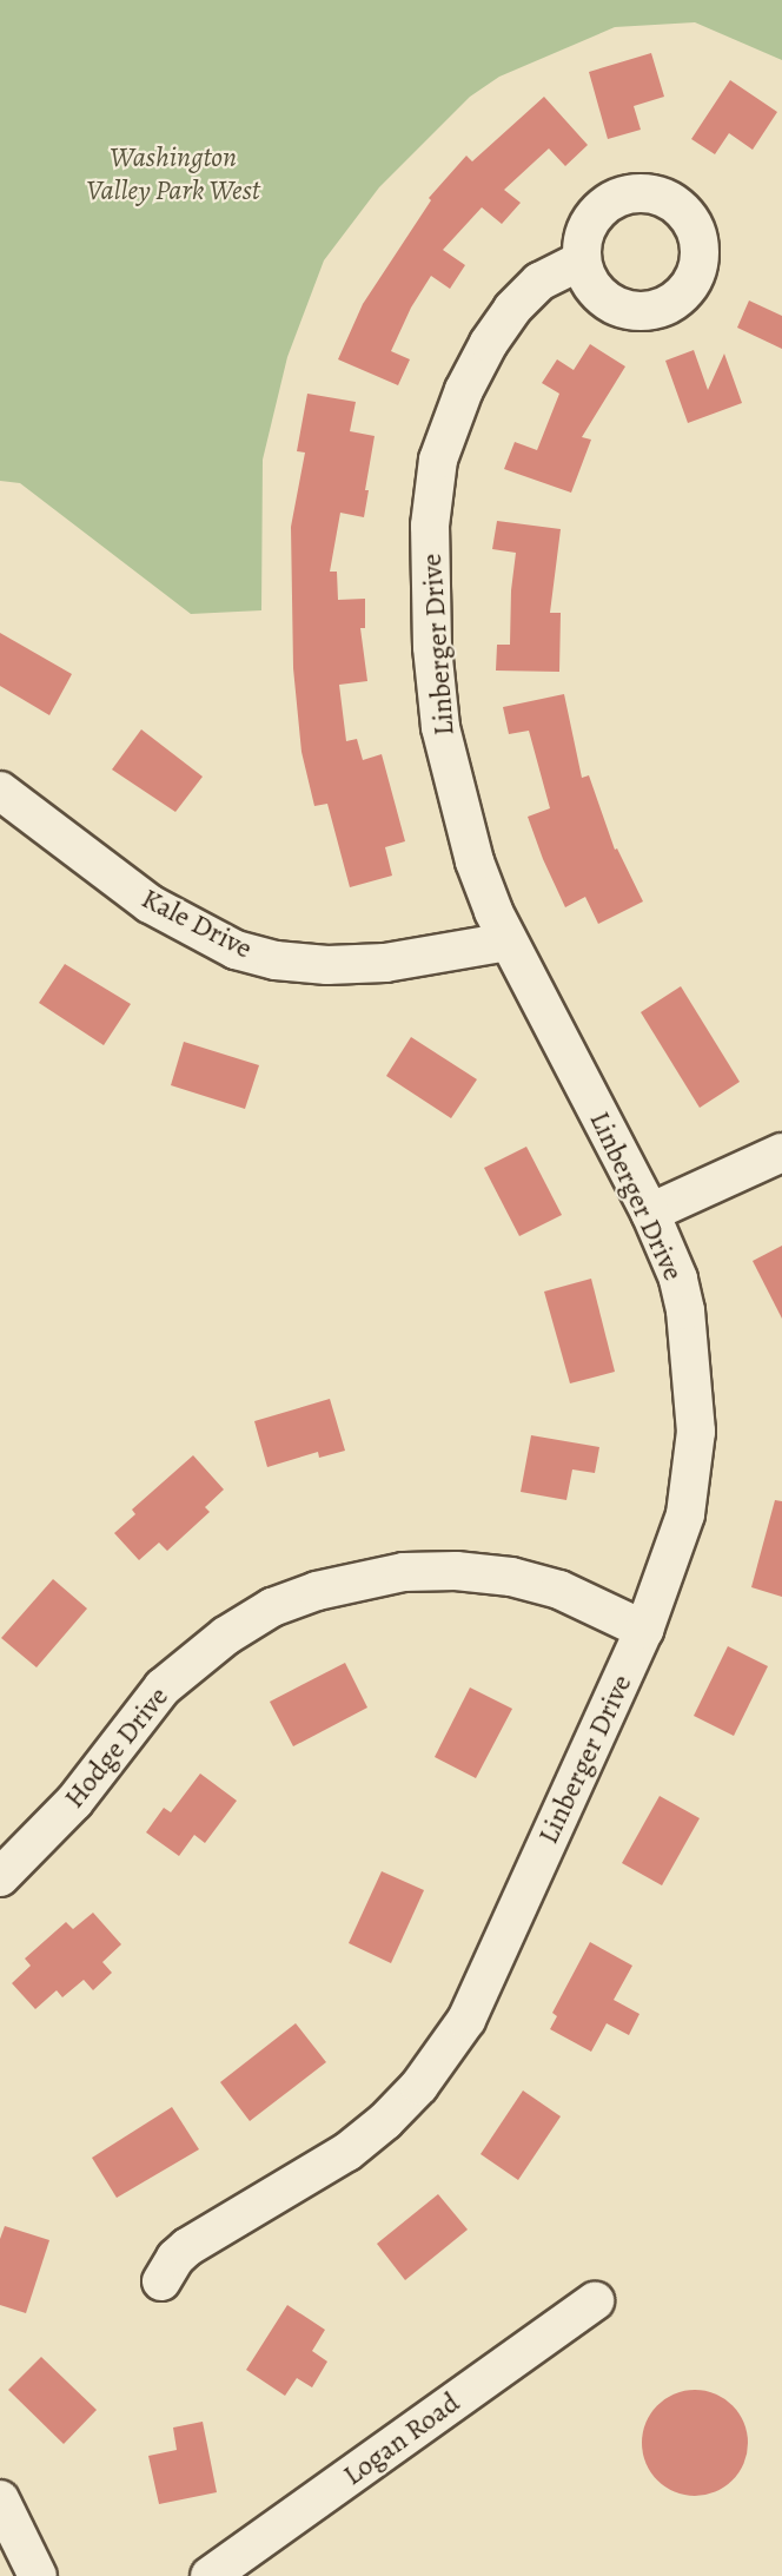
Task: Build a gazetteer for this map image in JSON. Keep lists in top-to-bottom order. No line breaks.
{"streets":{"street":["Linberger Drive","Kale Drive","Hodge Drive","Logan Road"]},"crossings":[["Linberger Drive","Kale Drive"],["Linberger Drive","Hodge Drive"]],"parks":["Washington Valley Park West"]}
